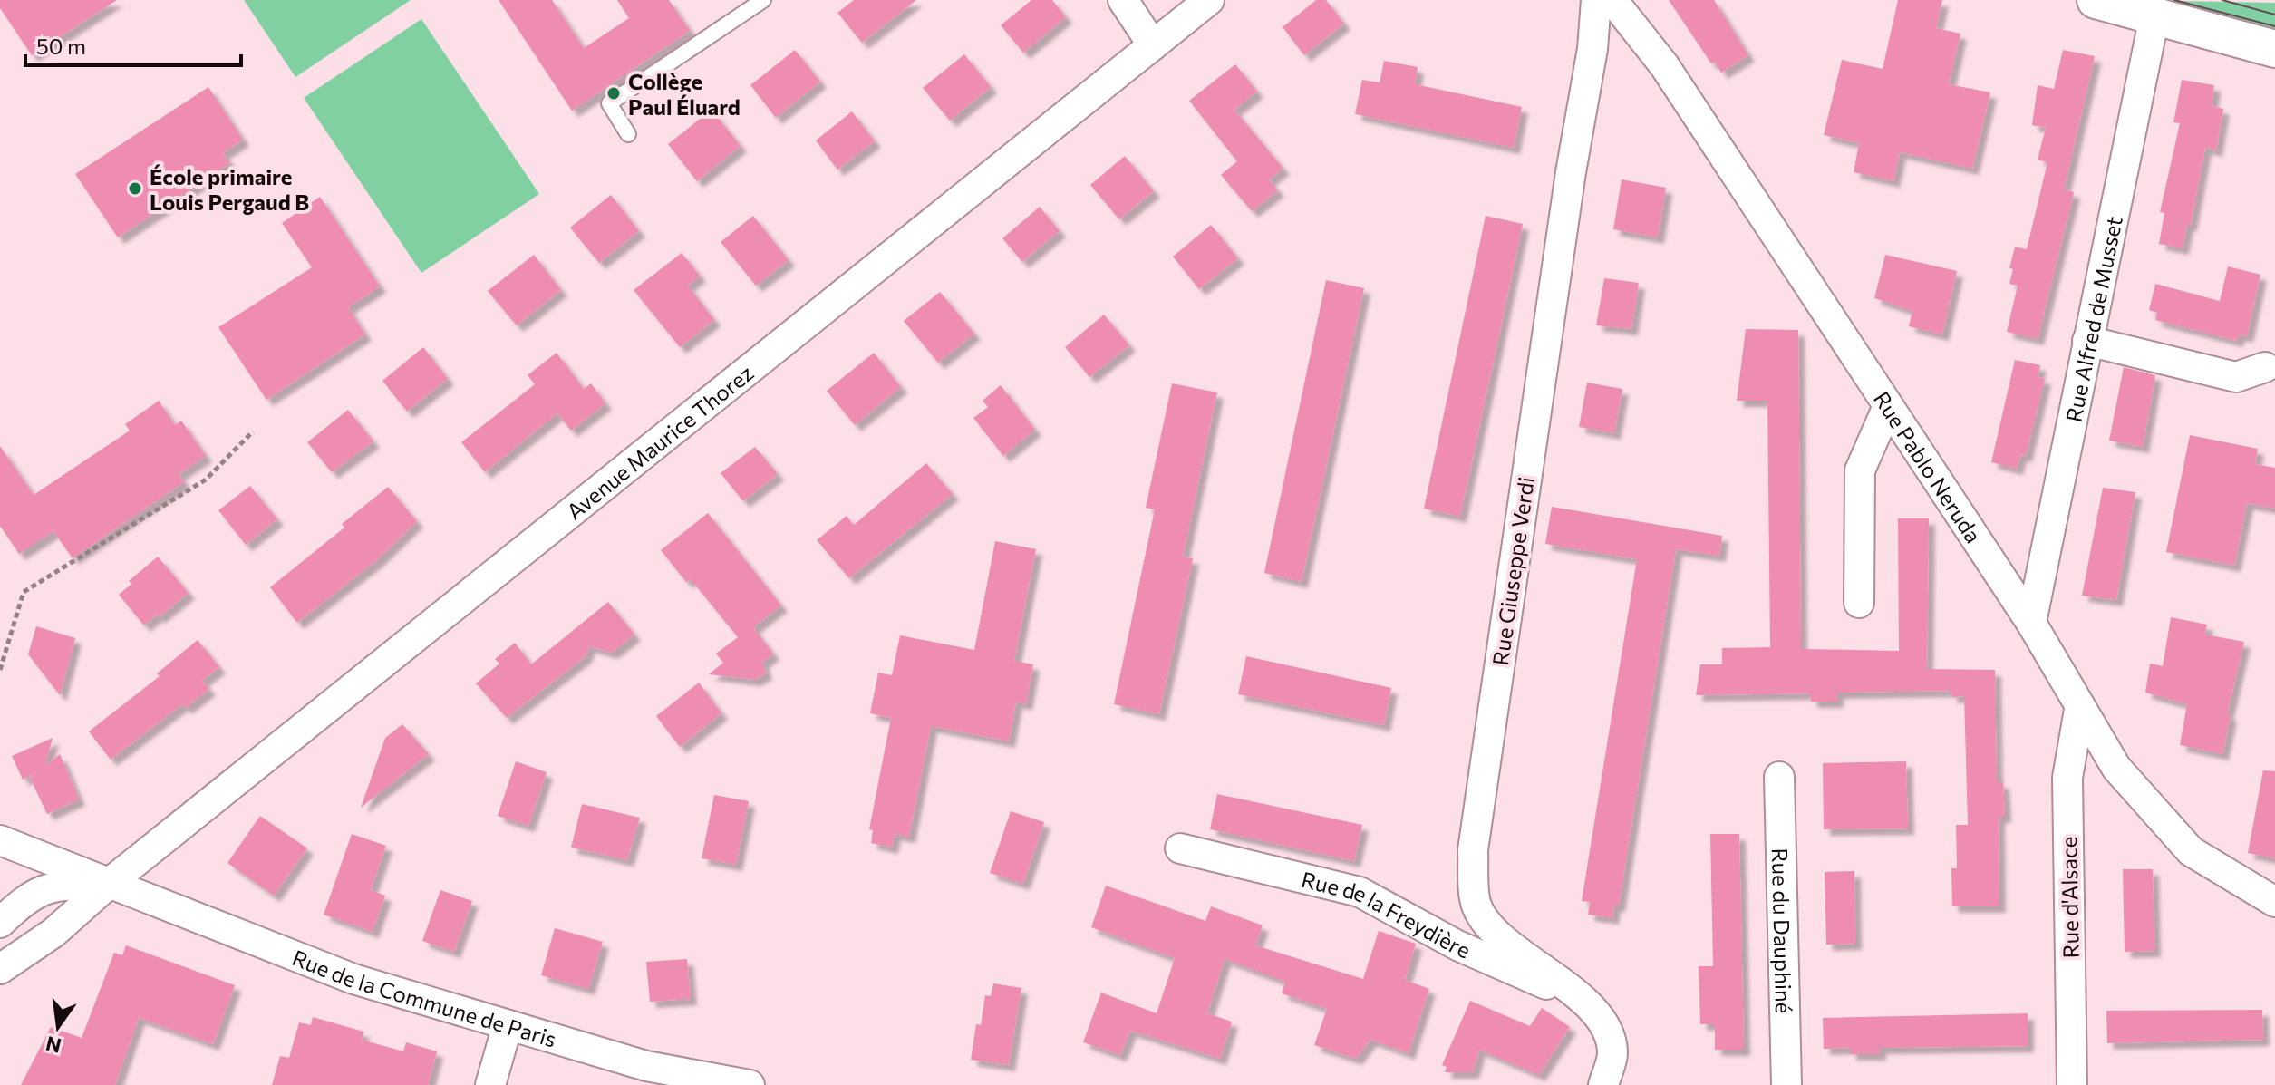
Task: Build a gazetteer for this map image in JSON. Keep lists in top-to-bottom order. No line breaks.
{"streets":{"street":["Rue Alfred de Musset","Avenue Maurice Thorez","Rue Pablo Neruda","Rue Giuseppe Verdi","Rue d'Alsace","Rue de la Freydière","Rue du Dauphiné","Rue de la Commune de Paris"]},"crossings":[["Rue Alfred de Musset","Rue Pablo Neruda"],["Avenue Maurice Thorez","Rue de la Commune de Paris"],["Rue Pablo Neruda","Rue d'Alsace"],["Rue Giuseppe Verdi","Rue de la Freydière"]],"places":["Collège Paul Éluard","École primaire Louis Pergaud B"],"scale_bar":"50 m","north":"bottom"}
